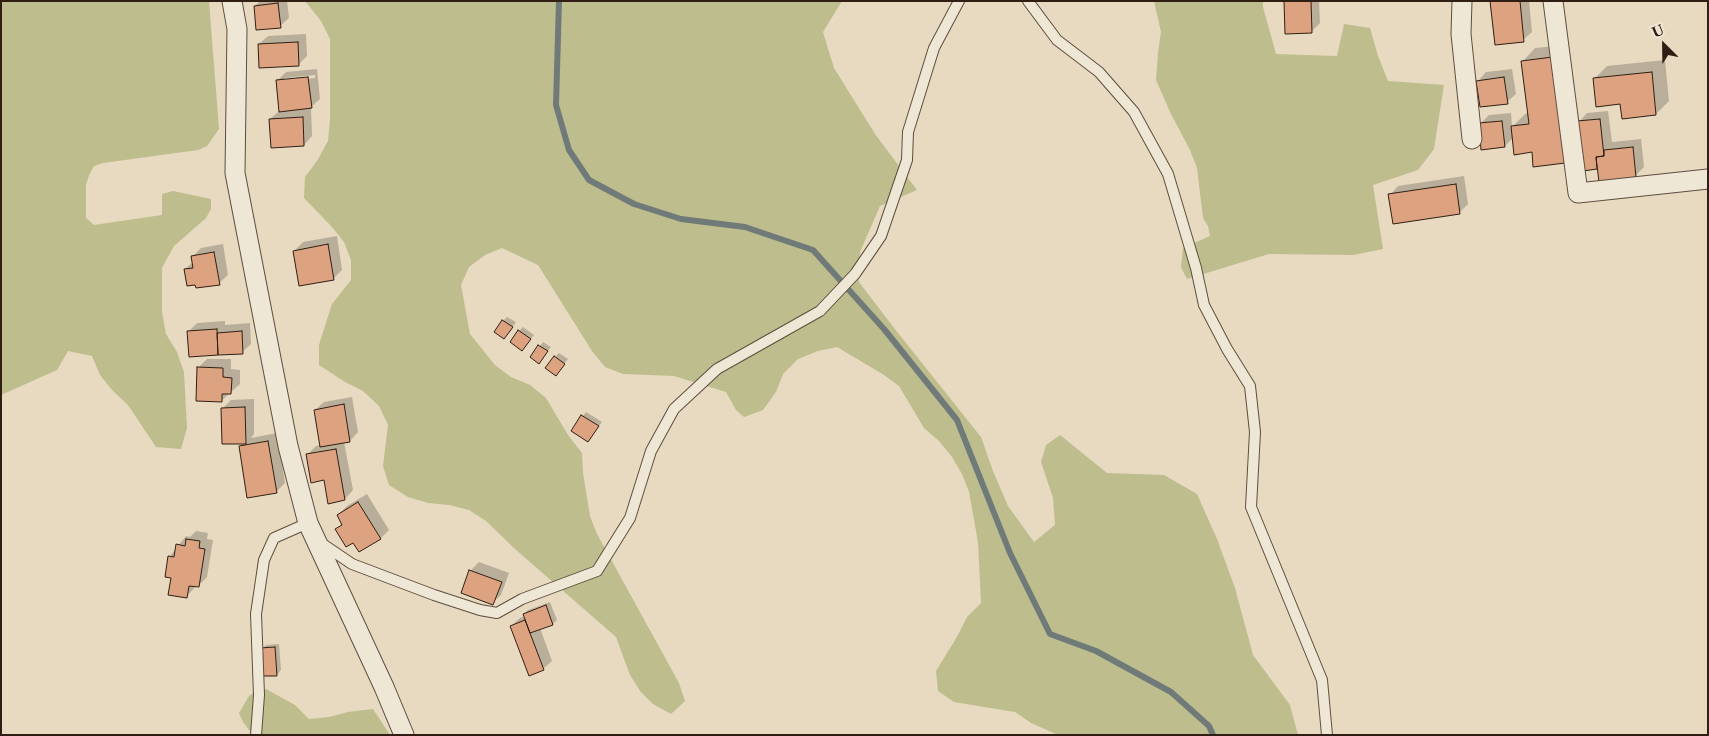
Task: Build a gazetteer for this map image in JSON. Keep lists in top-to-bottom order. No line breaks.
{"north":"top left"}
